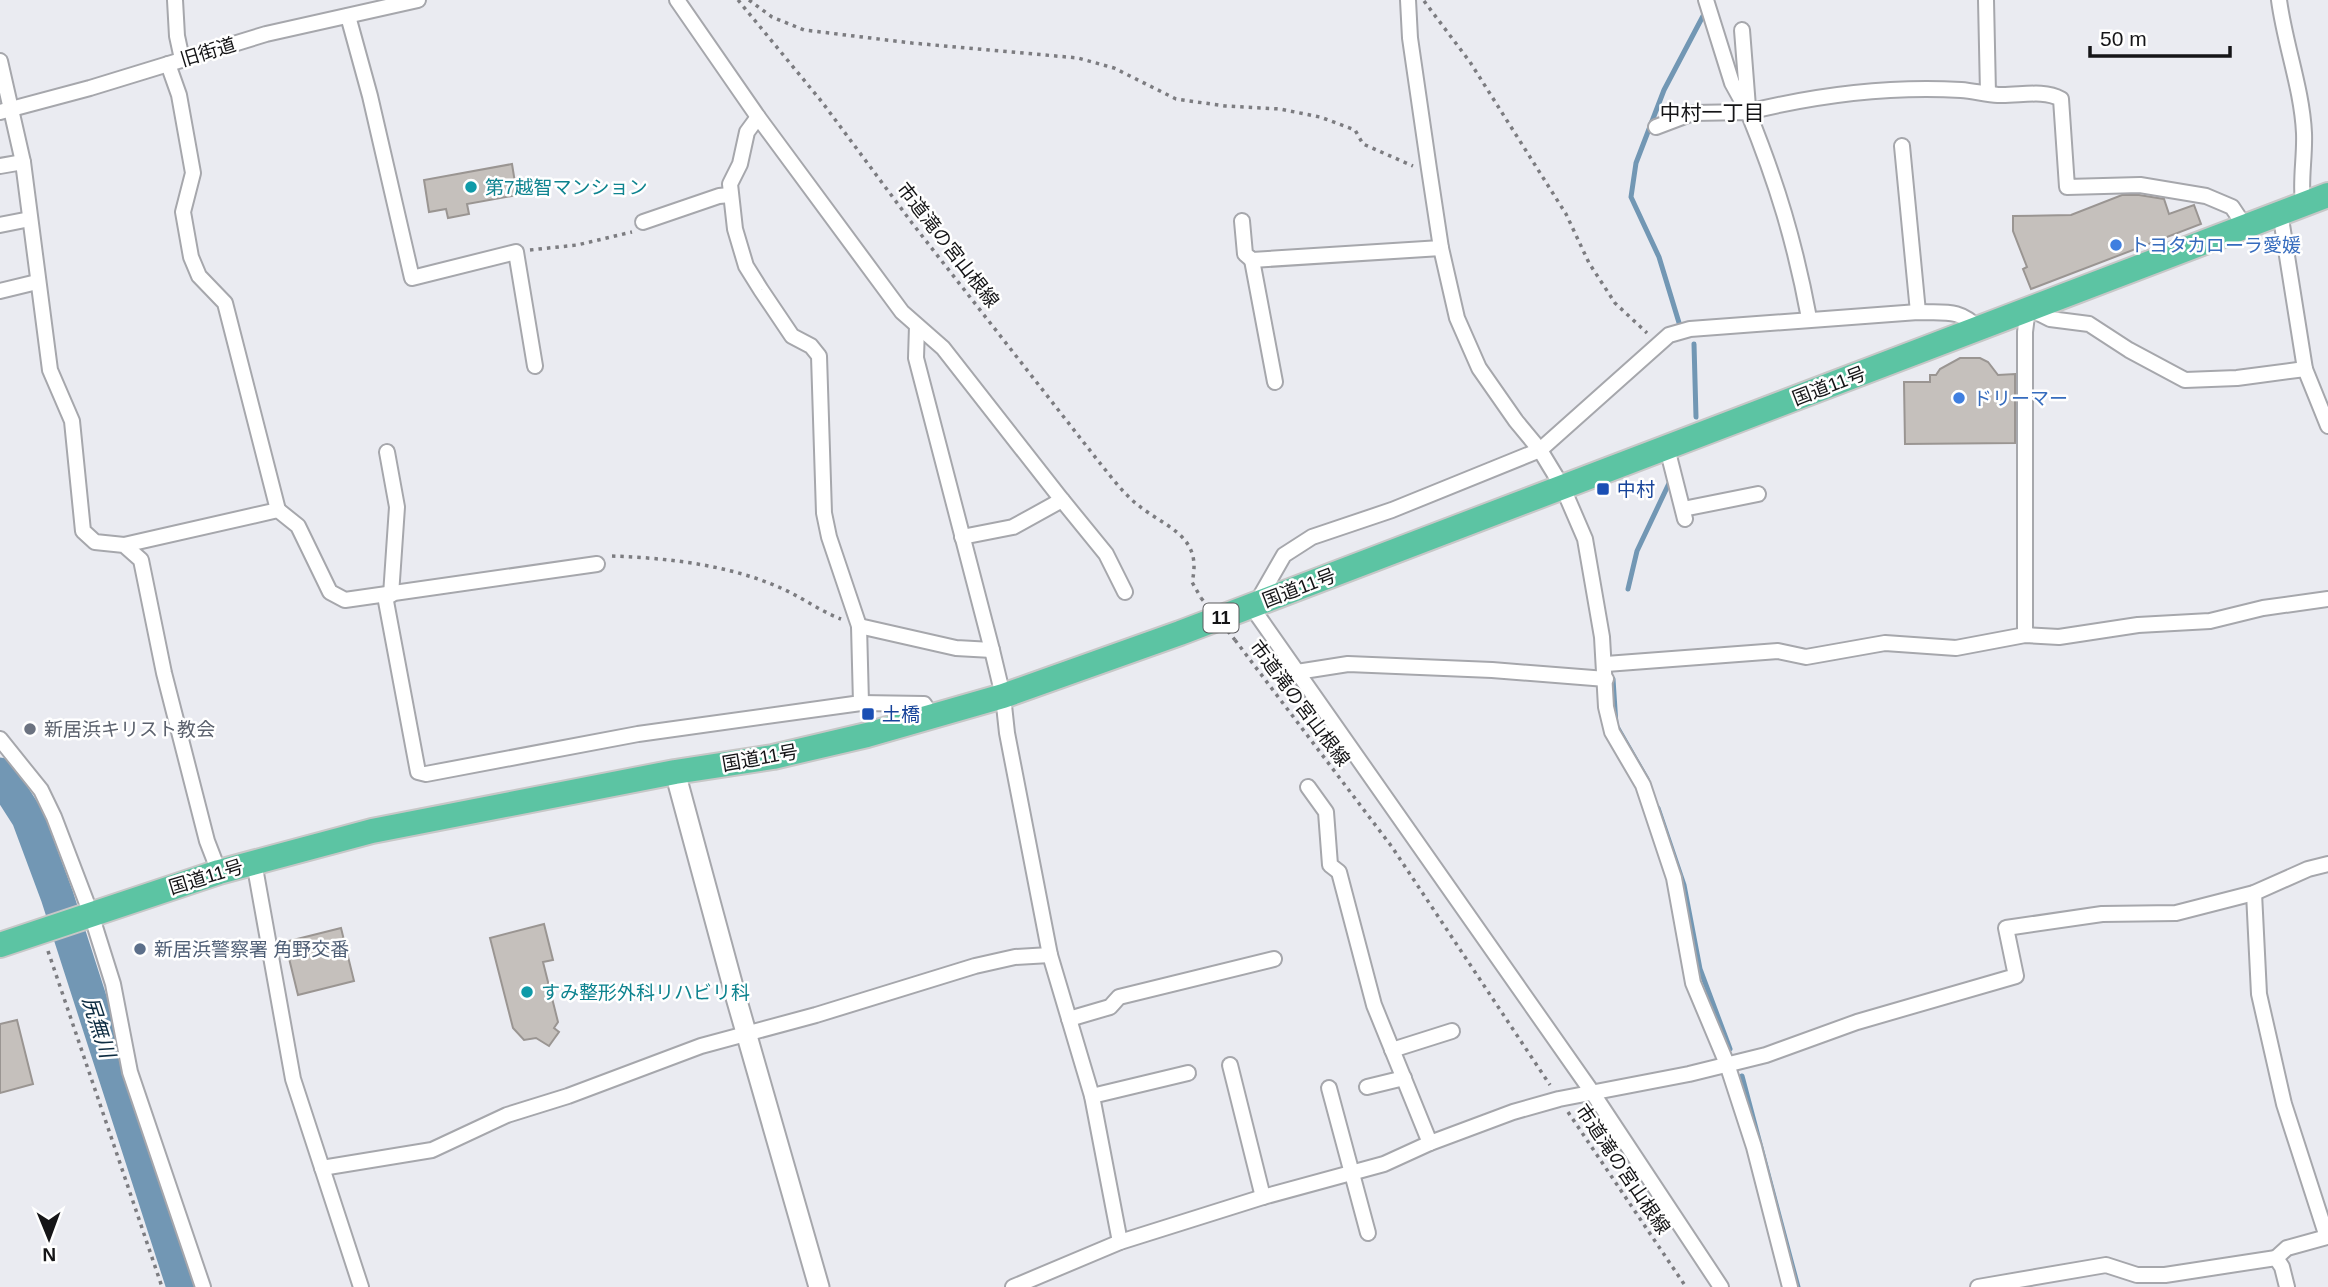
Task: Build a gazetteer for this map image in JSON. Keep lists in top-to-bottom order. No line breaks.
{"streets":{"highway":["国道11号","11"],"street":["旧街道"],"path":["市道滝の宮山根線"]},"crossings":[["国道11号","11"]],"districts":["中村一丁目"],"water":["尻無川"],"places":{"other":["第7越智マンション","トヨタカローラ愛媛","ドリーマー","新居浜キリスト教会","新居浜警察署 角野交番","すみ整形外科リハビリ科"],"transit":["中村","土橋"]},"scale_bar":"50 m","north":"bottom"}
